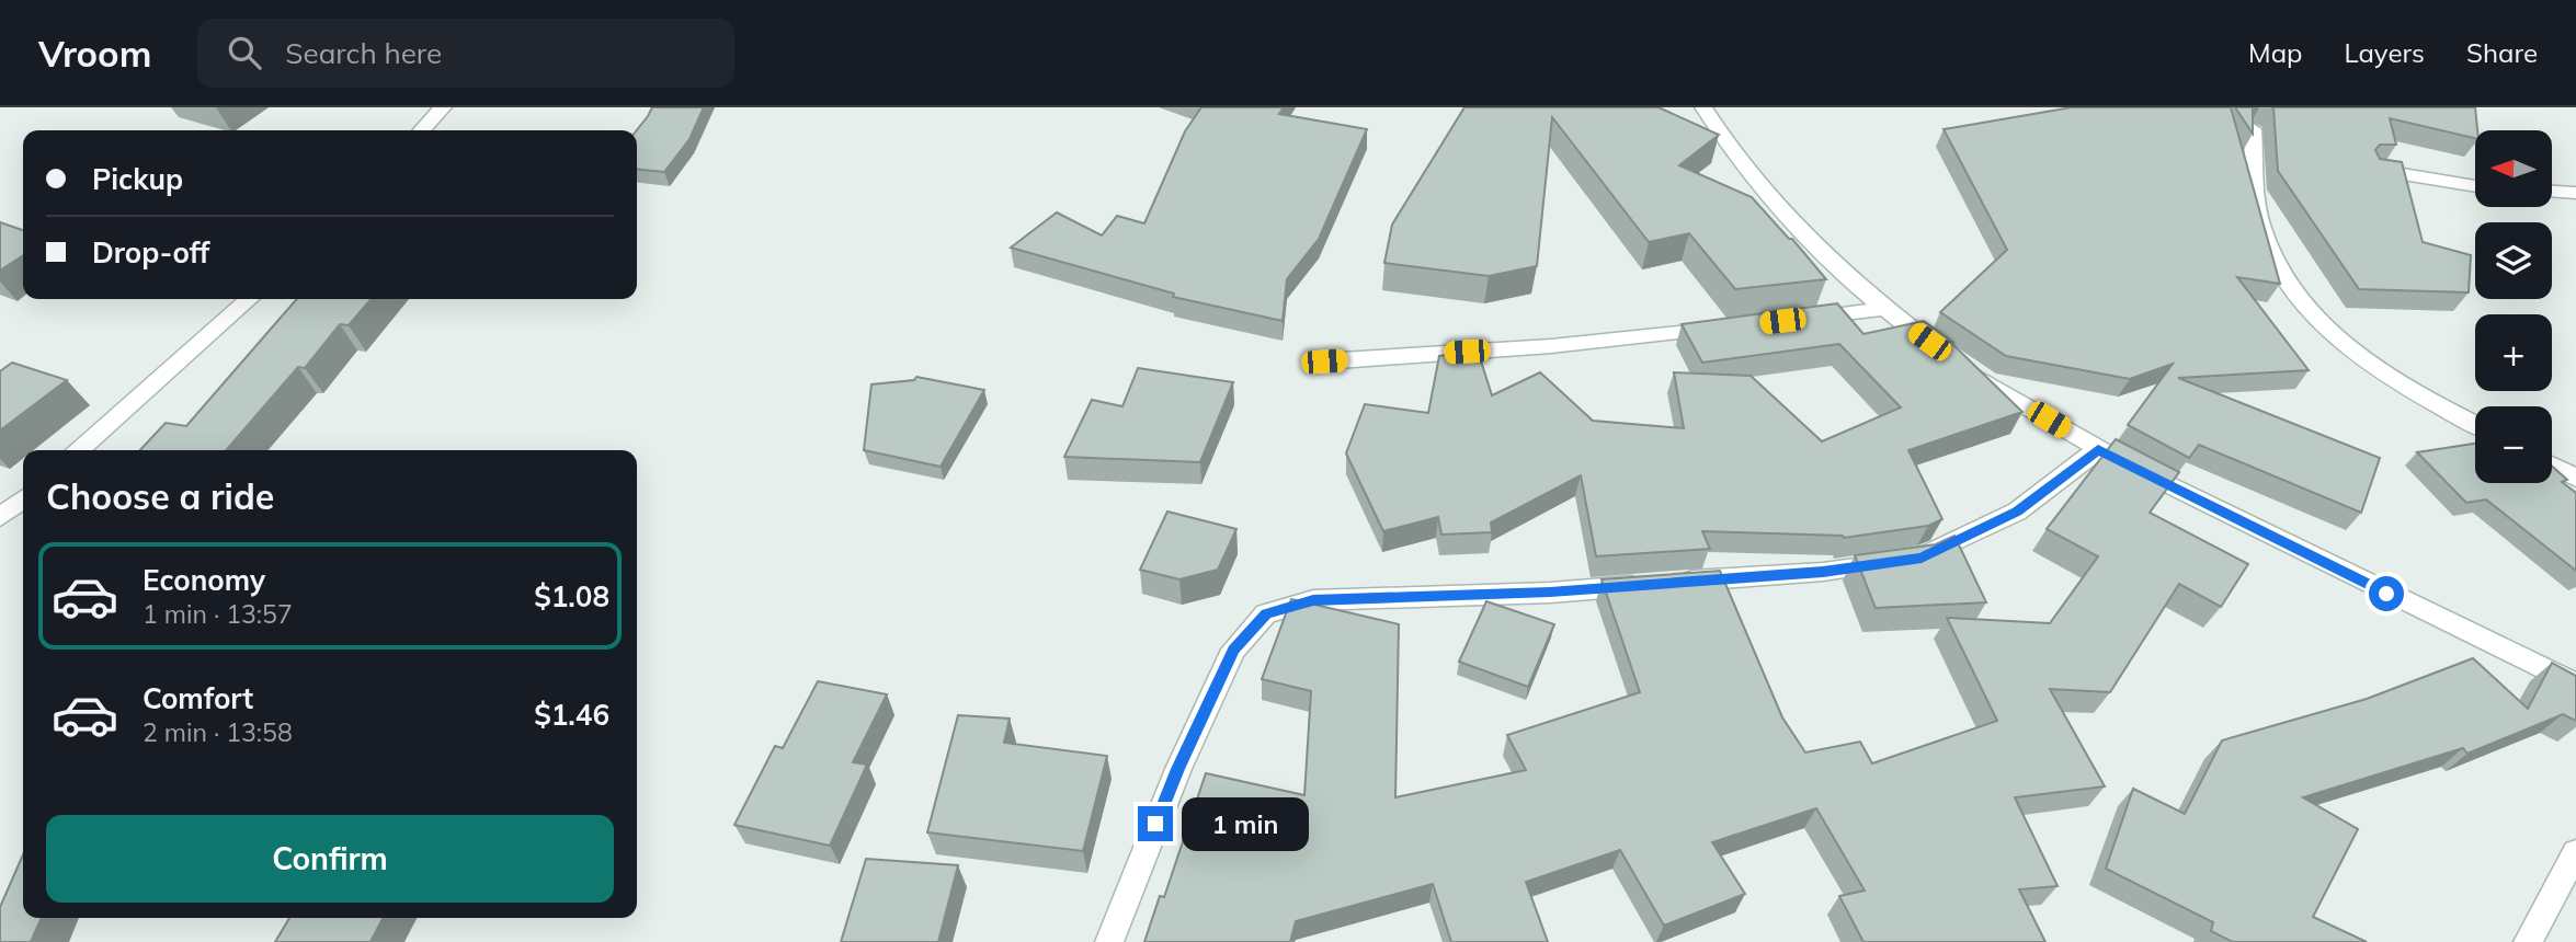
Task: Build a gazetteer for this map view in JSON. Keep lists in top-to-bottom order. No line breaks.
{"north":"left","page":{"header":"Vroom","search":"Search here","nav":["Map","Layers","Share"],"map_buttons":["+","−"],"banner":["Pickup","Drop-off"],"heading":"Choose a ride","list":[{"name":"Economy","note":"1 min · 13:57","value":"$1.08"},{"name":"Comfort","note":"2 min · 13:58","value":"$1.46"}],"bubble":"1 min","buttons":"Confirm"}}
